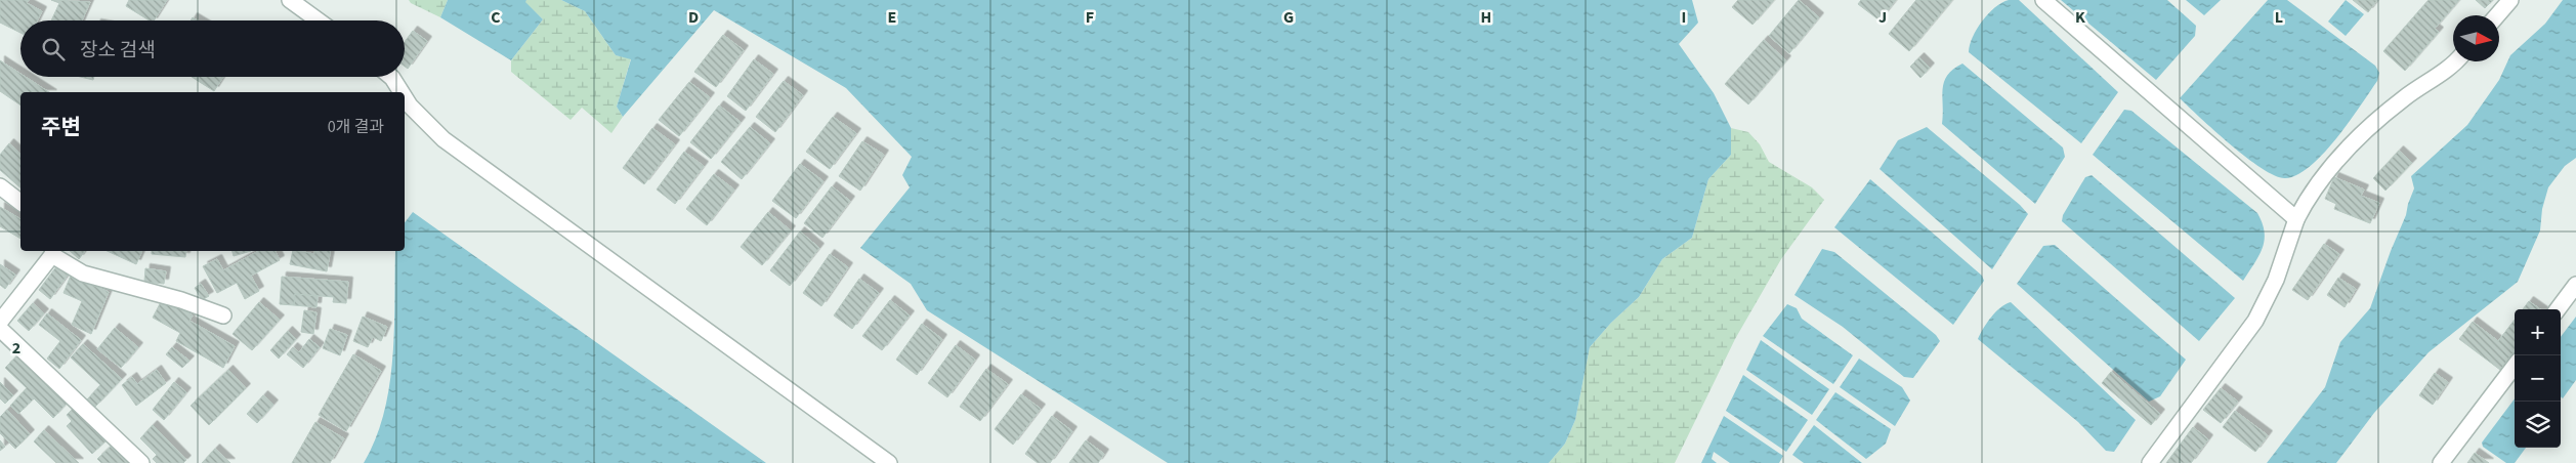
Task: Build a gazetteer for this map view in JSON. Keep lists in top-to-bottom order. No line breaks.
{"north":"right","page":{"search":"장소 검색","heading":["주변","0개 결과"],"map_buttons":["+","−"]},"grid":{"columns":["C","D","E","F","G","H","I","J","K","L"],"rows":["2"]}}
